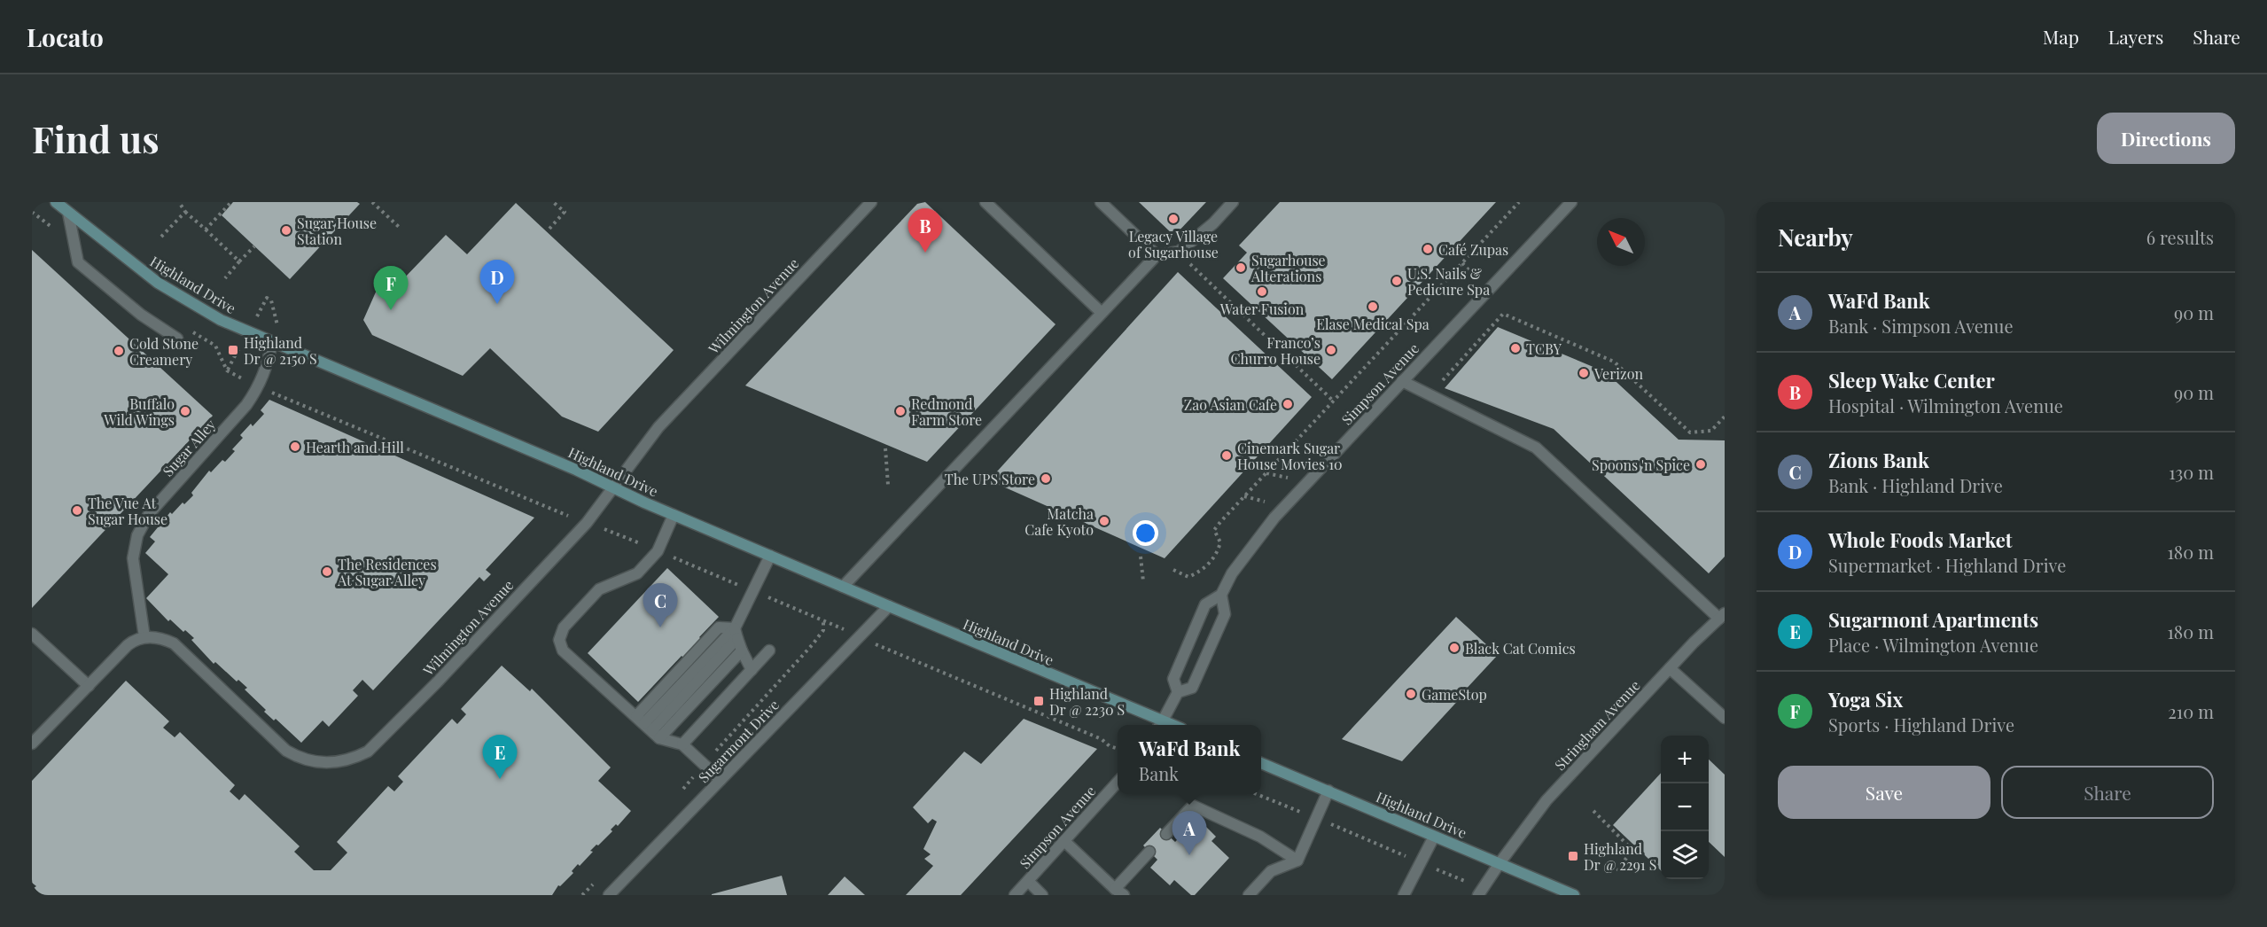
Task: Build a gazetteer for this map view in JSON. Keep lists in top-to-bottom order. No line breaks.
{"streets":{"street":["Highland Drive","Wilmington Avenue","Simpson Avenue","Sugar Alley","Stringham Avenue","Sugarmont Drive"]},"crossings":[["Highland Drive","Wilmington Avenue"],["Highland Drive","Simpson Avenue"],["Highland Drive","Sugar Alley"],["Highland Drive","Stringham Avenue"],["Highland Drive","Sugarmont Drive"],["Wilmington Avenue","Sugar Alley"]],"places":{"other":["Legacy Village of Sugarhouse","Sugar House Station","Café Zupas","Sugarhouse Alterations","U.S. Nails & Pedicure Spa","Water Fusion","Elase Medical Spa","TCBY","Franco’s Churro House","Cold Stone Creamery","Verizon","Zao Asian Cafe","Buffalo Wild Wings","Redmond Farm Store","Hearth and Hill","Cinemark Sugar House Movies 10","Spoons 'n Spice","The UPS Store","The Vue At Sugar House","Matcha Cafe Kyoto","The Residences At Sugar Alley","Black Cat Comics","GameStop"],"transit":["Highland Dr @ 2150 S","Highland Dr @ 2230 S","Highland Dr @ 2291 S"]},"north":"top left","page":{"header":"Locato","nav":["Map","Layers","Share"],"buttons":["Directions",["Save","Share"]],"title":"Find us","heading":["Nearby","6 results"],"pins":["B","D","F","C","E","A"],"list":[{"mark":"A","name":"WaFd Bank","note":"Bank · Simpson Avenue","value":"90 m"},{"mark":"B","name":"Sleep Wake Center","note":"Hospital · Wilmington Avenue","value":"90 m"},{"mark":"C","name":"Zions Bank","note":"Bank · Highland Drive","value":"130 m"},{"mark":"D","name":"Whole Foods Market","note":"Supermarket · Highland Drive","value":"180 m"},{"mark":"E","name":"Sugarmont Apartments","note":"Place · Wilmington Avenue","value":"180 m"},{"mark":"F","name":"Yoga Six","note":"Sports · Highland Drive","value":"210 m"}],"popup":["WaFd Bank","Bank"],"map_buttons":["+","−"]}}
